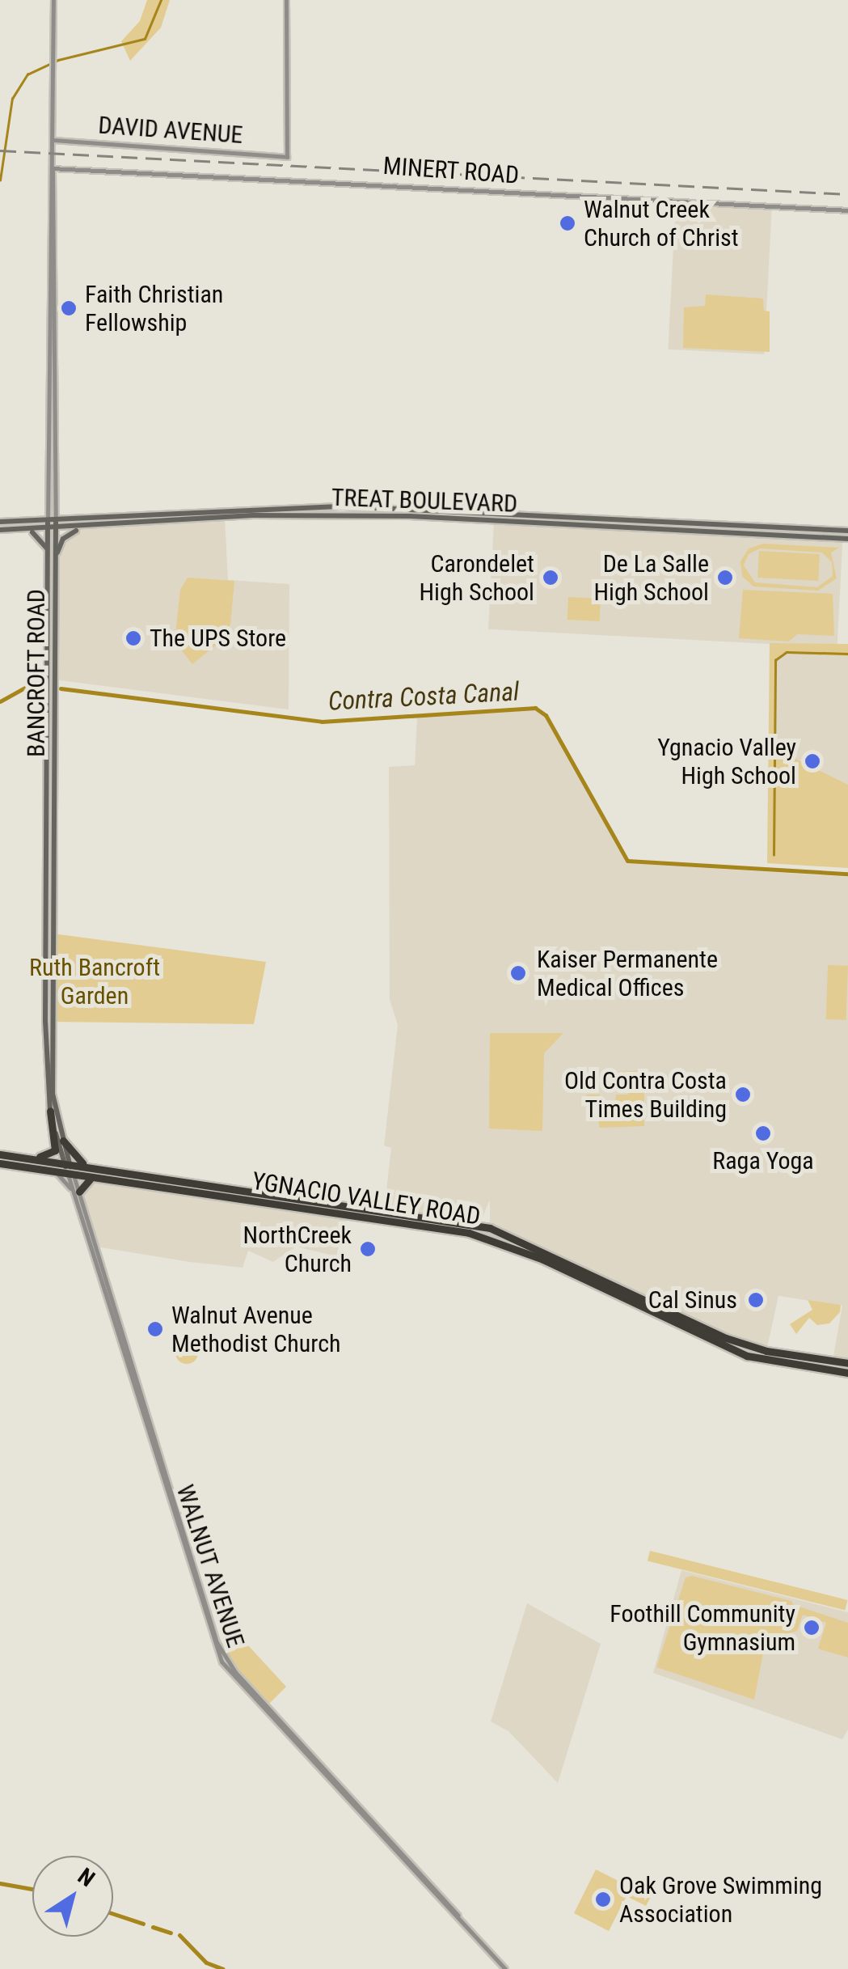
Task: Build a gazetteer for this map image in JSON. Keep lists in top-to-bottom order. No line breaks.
{"streets":{"highway":["YGNACIO VALLEY ROAD"],"main road":["TREAT BOULEVARD","BANCROFT ROAD"],"street":["DAVID AVENUE","MINERT ROAD","WALNUT AVENUE"]},"crossings":[["DAVID AVENUE","BANCROFT ROAD"],["MINERT ROAD","BANCROFT ROAD"],["TREAT BOULEVARD","BANCROFT ROAD"],["BANCROFT ROAD","YGNACIO VALLEY ROAD"],["BANCROFT ROAD","WALNUT AVENUE"],["YGNACIO VALLEY ROAD","WALNUT AVENUE"]],"water":["Contra Costa Canal"],"parks":["Ruth Bancroft Garden"],"places":["Walnut Creek Church of Christ","Faith Christian Fellowship","Carondelet High School","De La Salle High School","The UPS Store","Ygnacio Valley High School","Kaiser Permanente Medical Offices","Old Contra Costa Times Building","Raga Yoga","NorthCreek Church","Cal Sinus","Walnut Avenue Methodist Church","Foothill Community Gymnasium","Oak Grove Swimming Association"],"north":"top right"}
